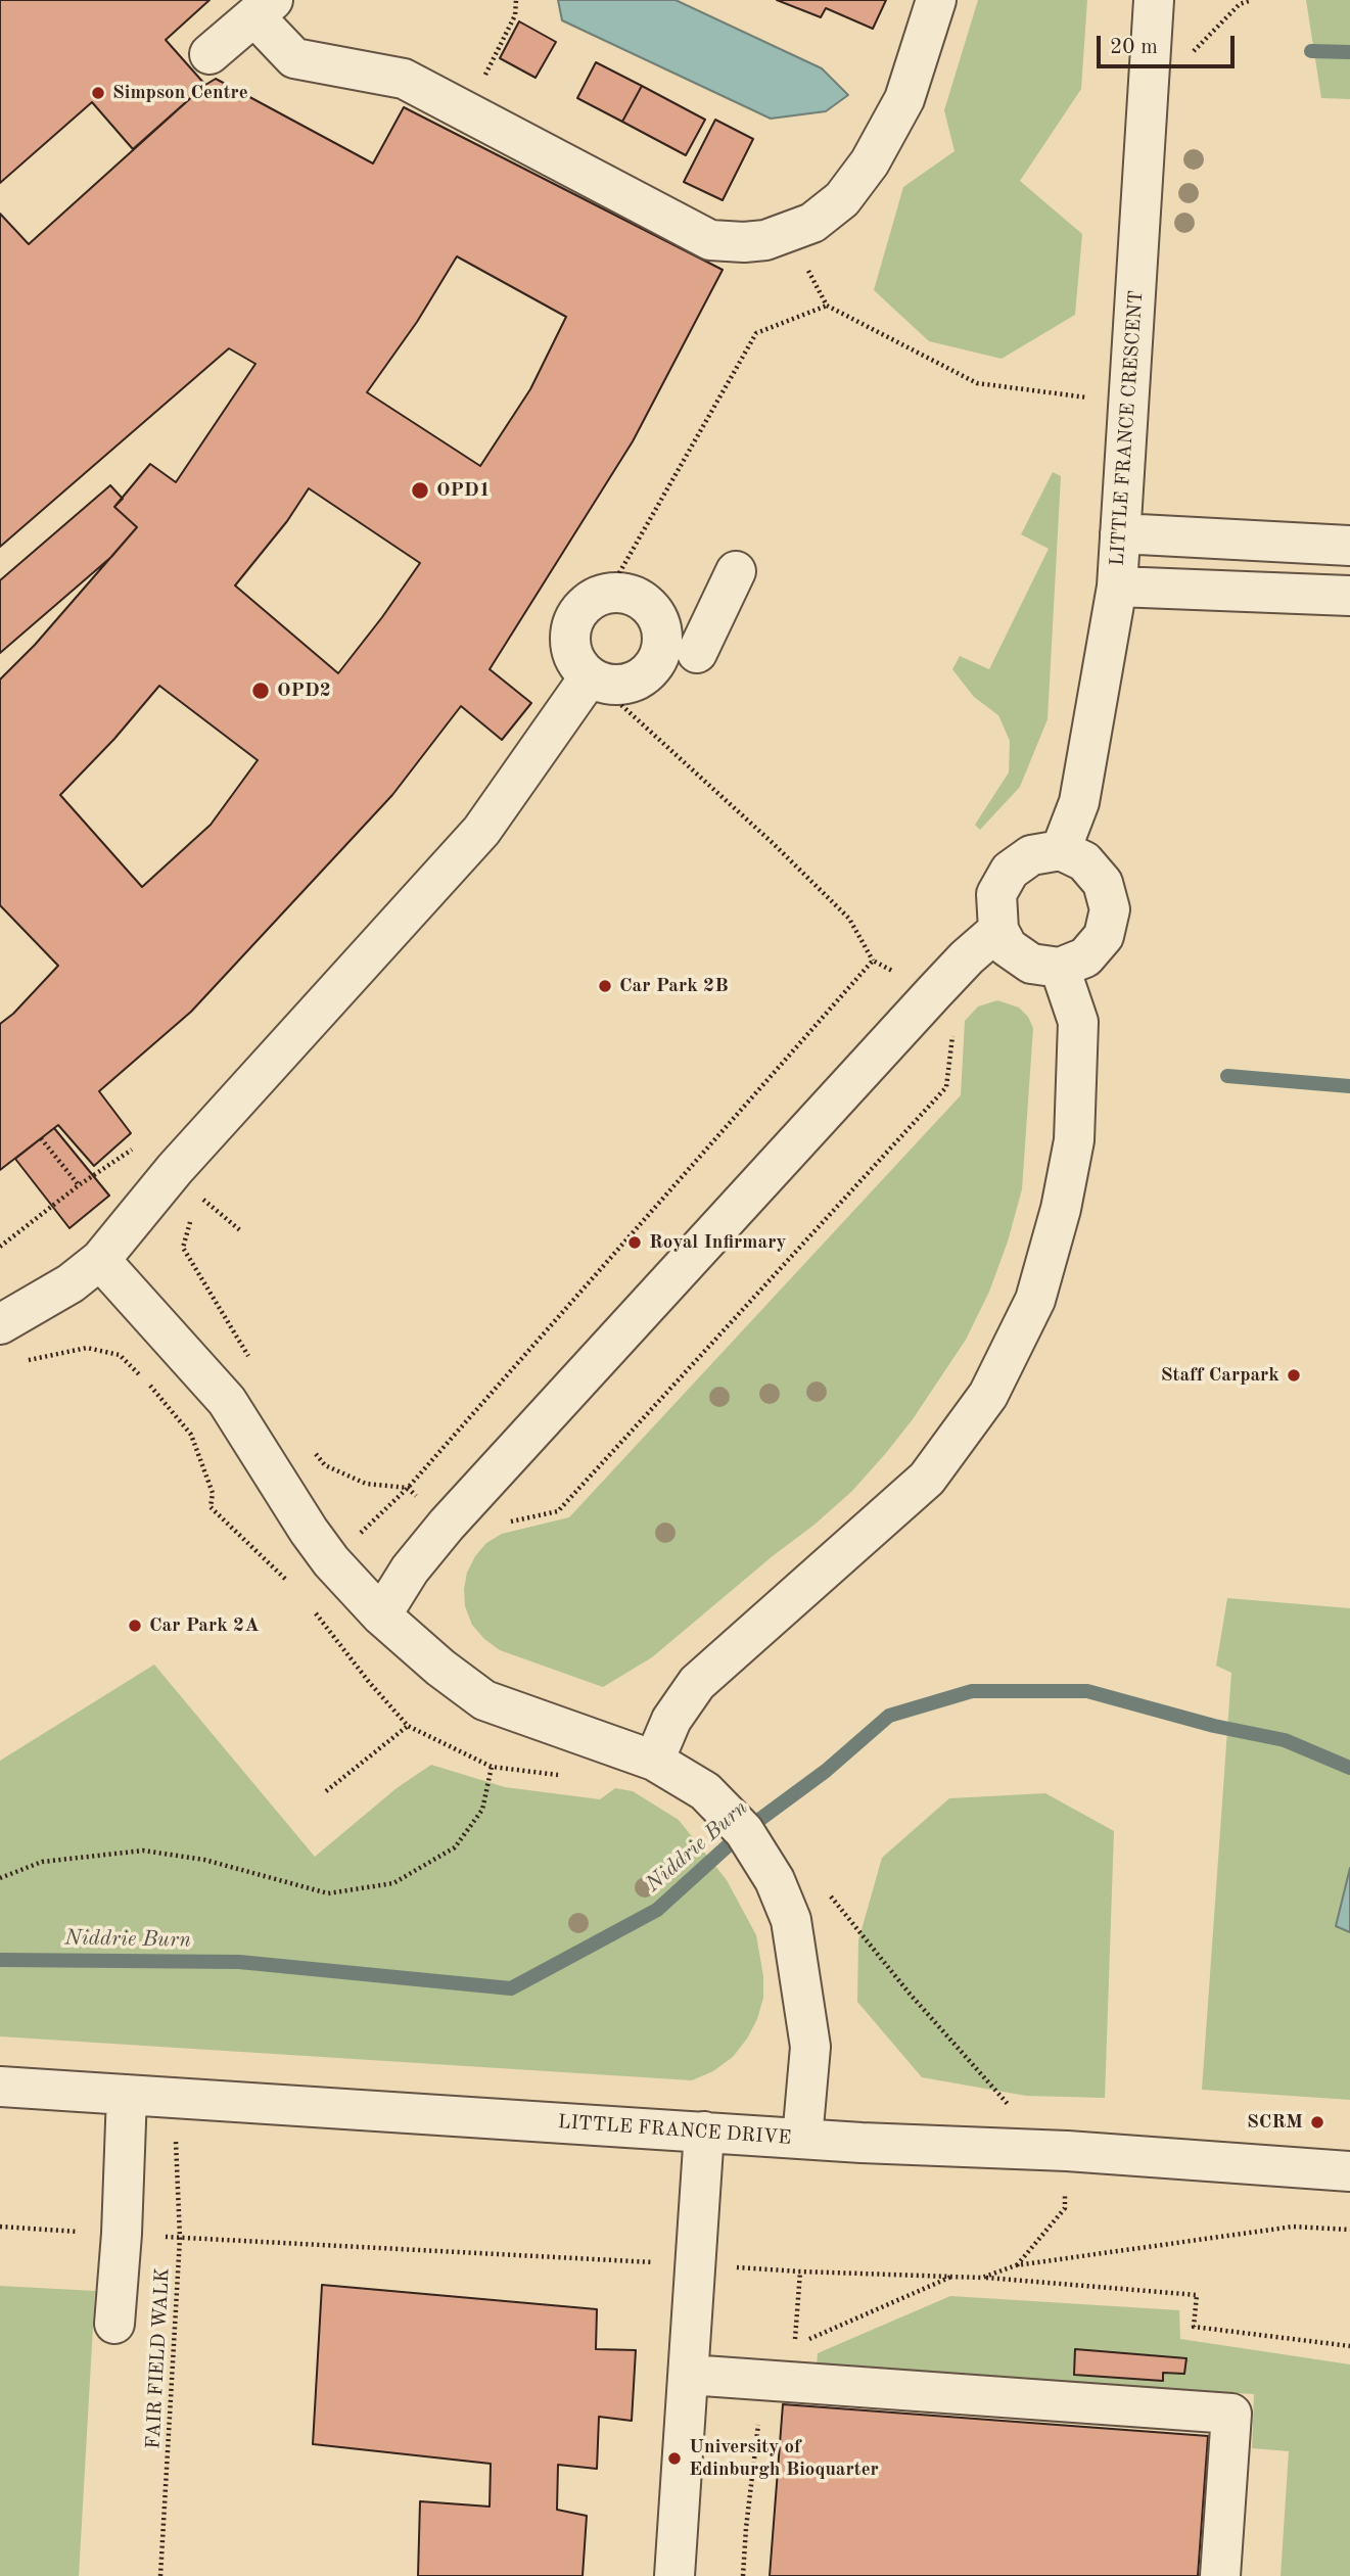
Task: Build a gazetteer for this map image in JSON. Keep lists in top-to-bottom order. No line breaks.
{"streets":{"street":["LITTLE FRANCE CRESCENT","LITTLE FRANCE DRIVE"],"path":["FAIR FIELD WALK"]},"water":["Niddrie Burn"],"places":["Simpson Centre","OPD1","OPD2","Car Park 2B","Royal Infirmary","Staff Carpark","Car Park 2A","SCRM","University of Edinburgh Bioquarter"],"scale_bar":"20 m"}
